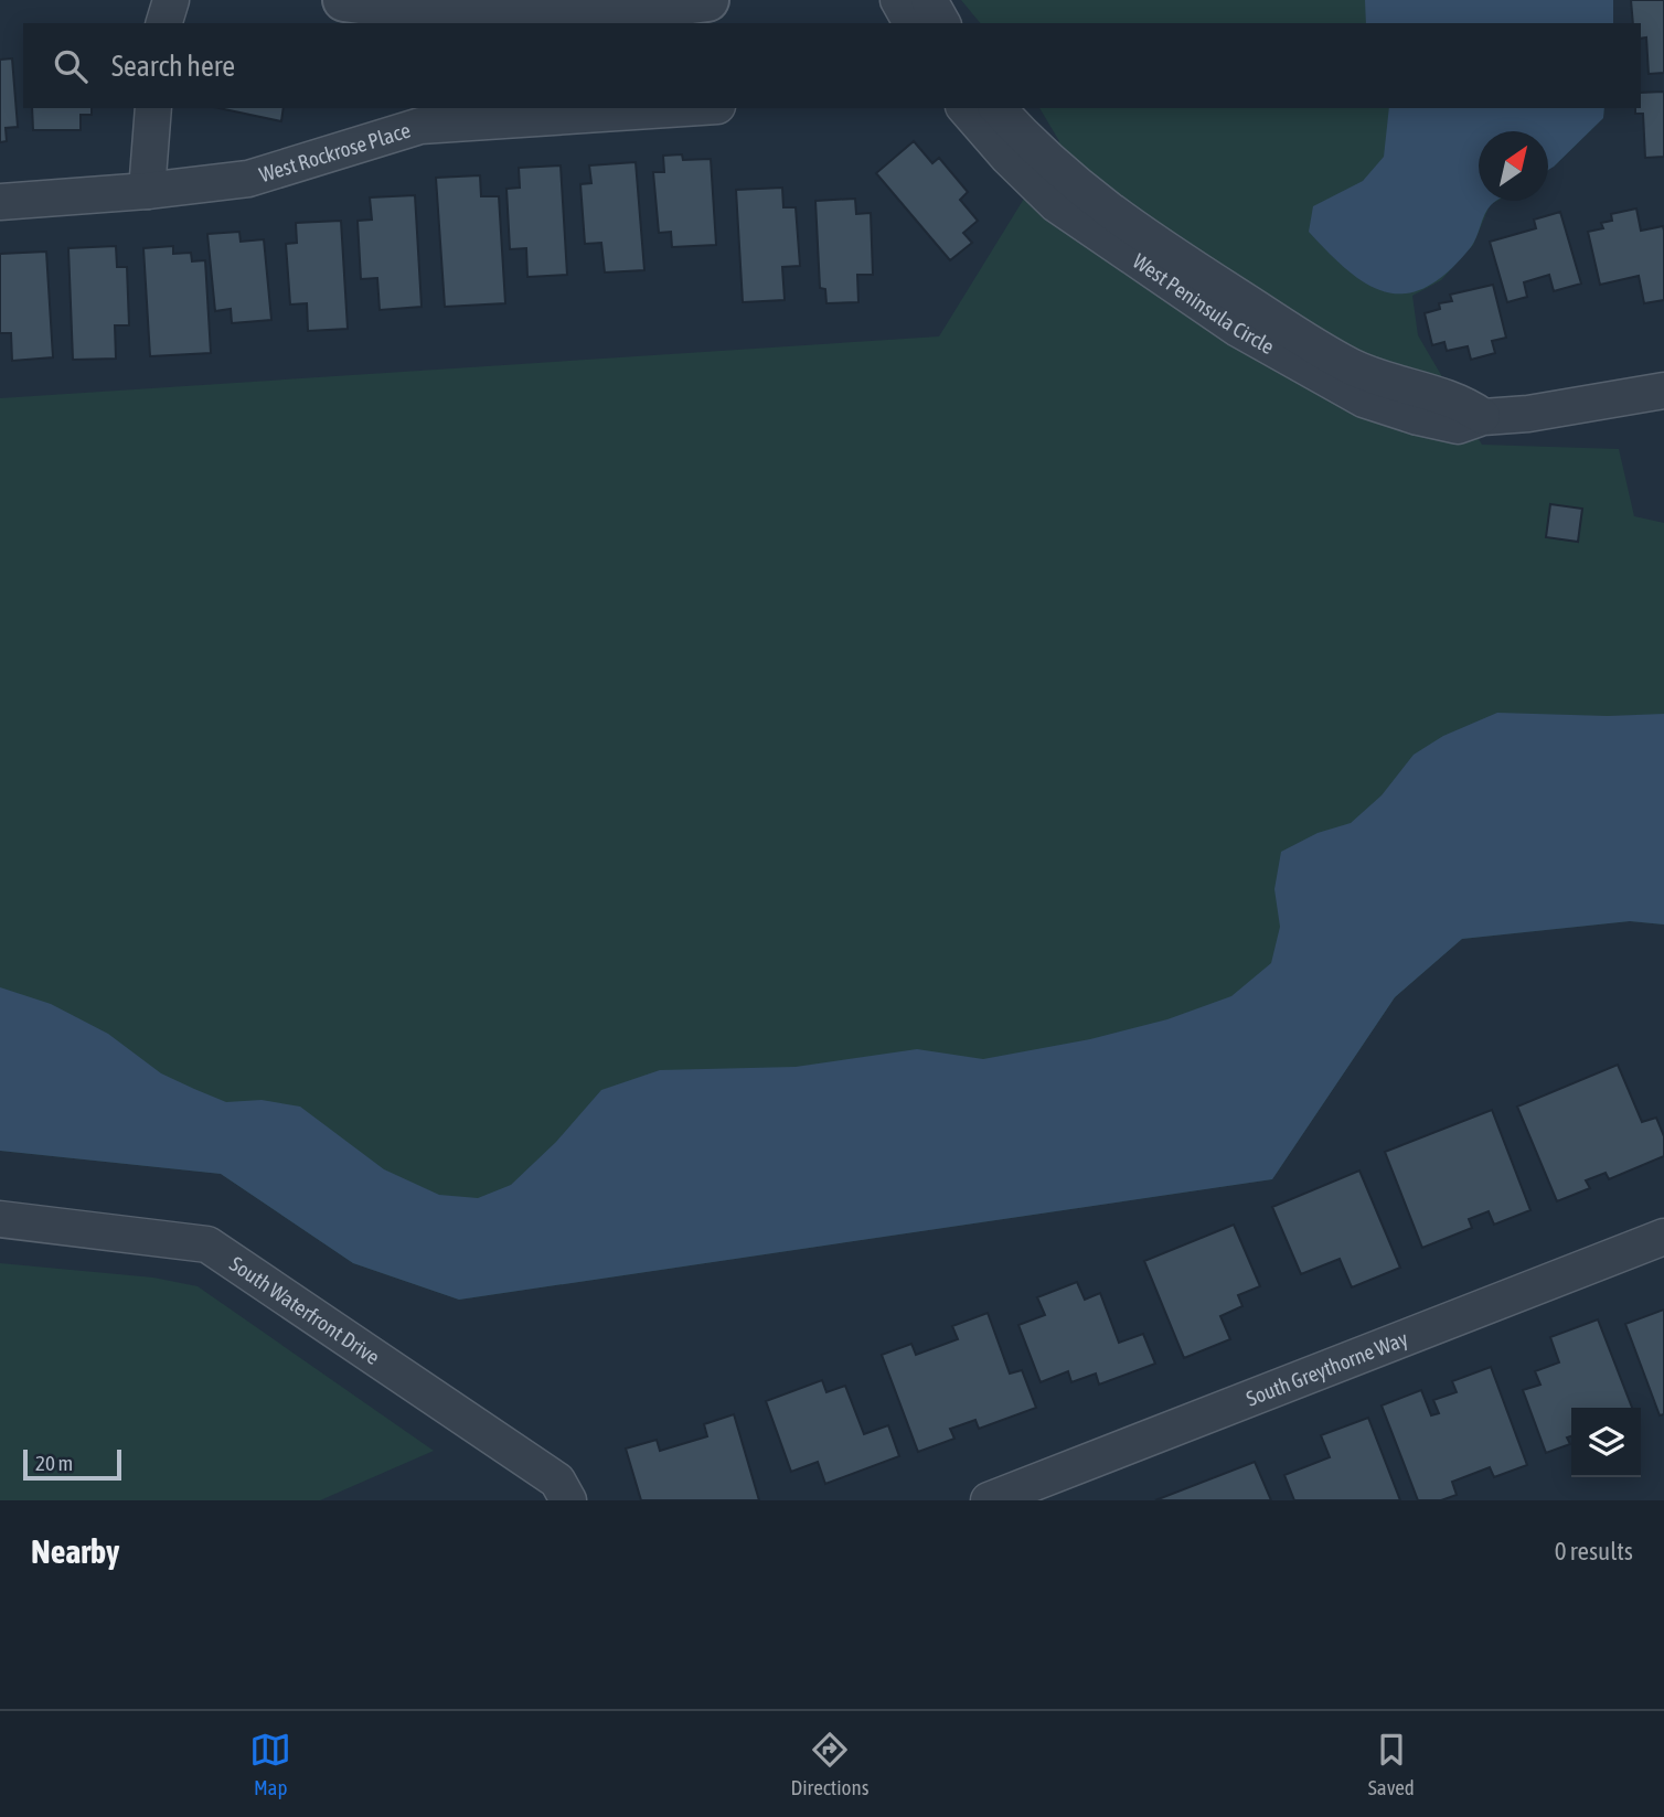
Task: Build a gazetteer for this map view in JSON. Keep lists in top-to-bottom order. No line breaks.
{"streets":{"street":["West Rockrose Place","West Peninsula Circle","South Waterfront Drive","South Greythorne Way"]},"scale_bar":"20 m","north":"top right","page":{"search":"Search here","scale":"20 m","heading":["Nearby","0 results"],"nav":["Map","Directions","Saved"]}}
